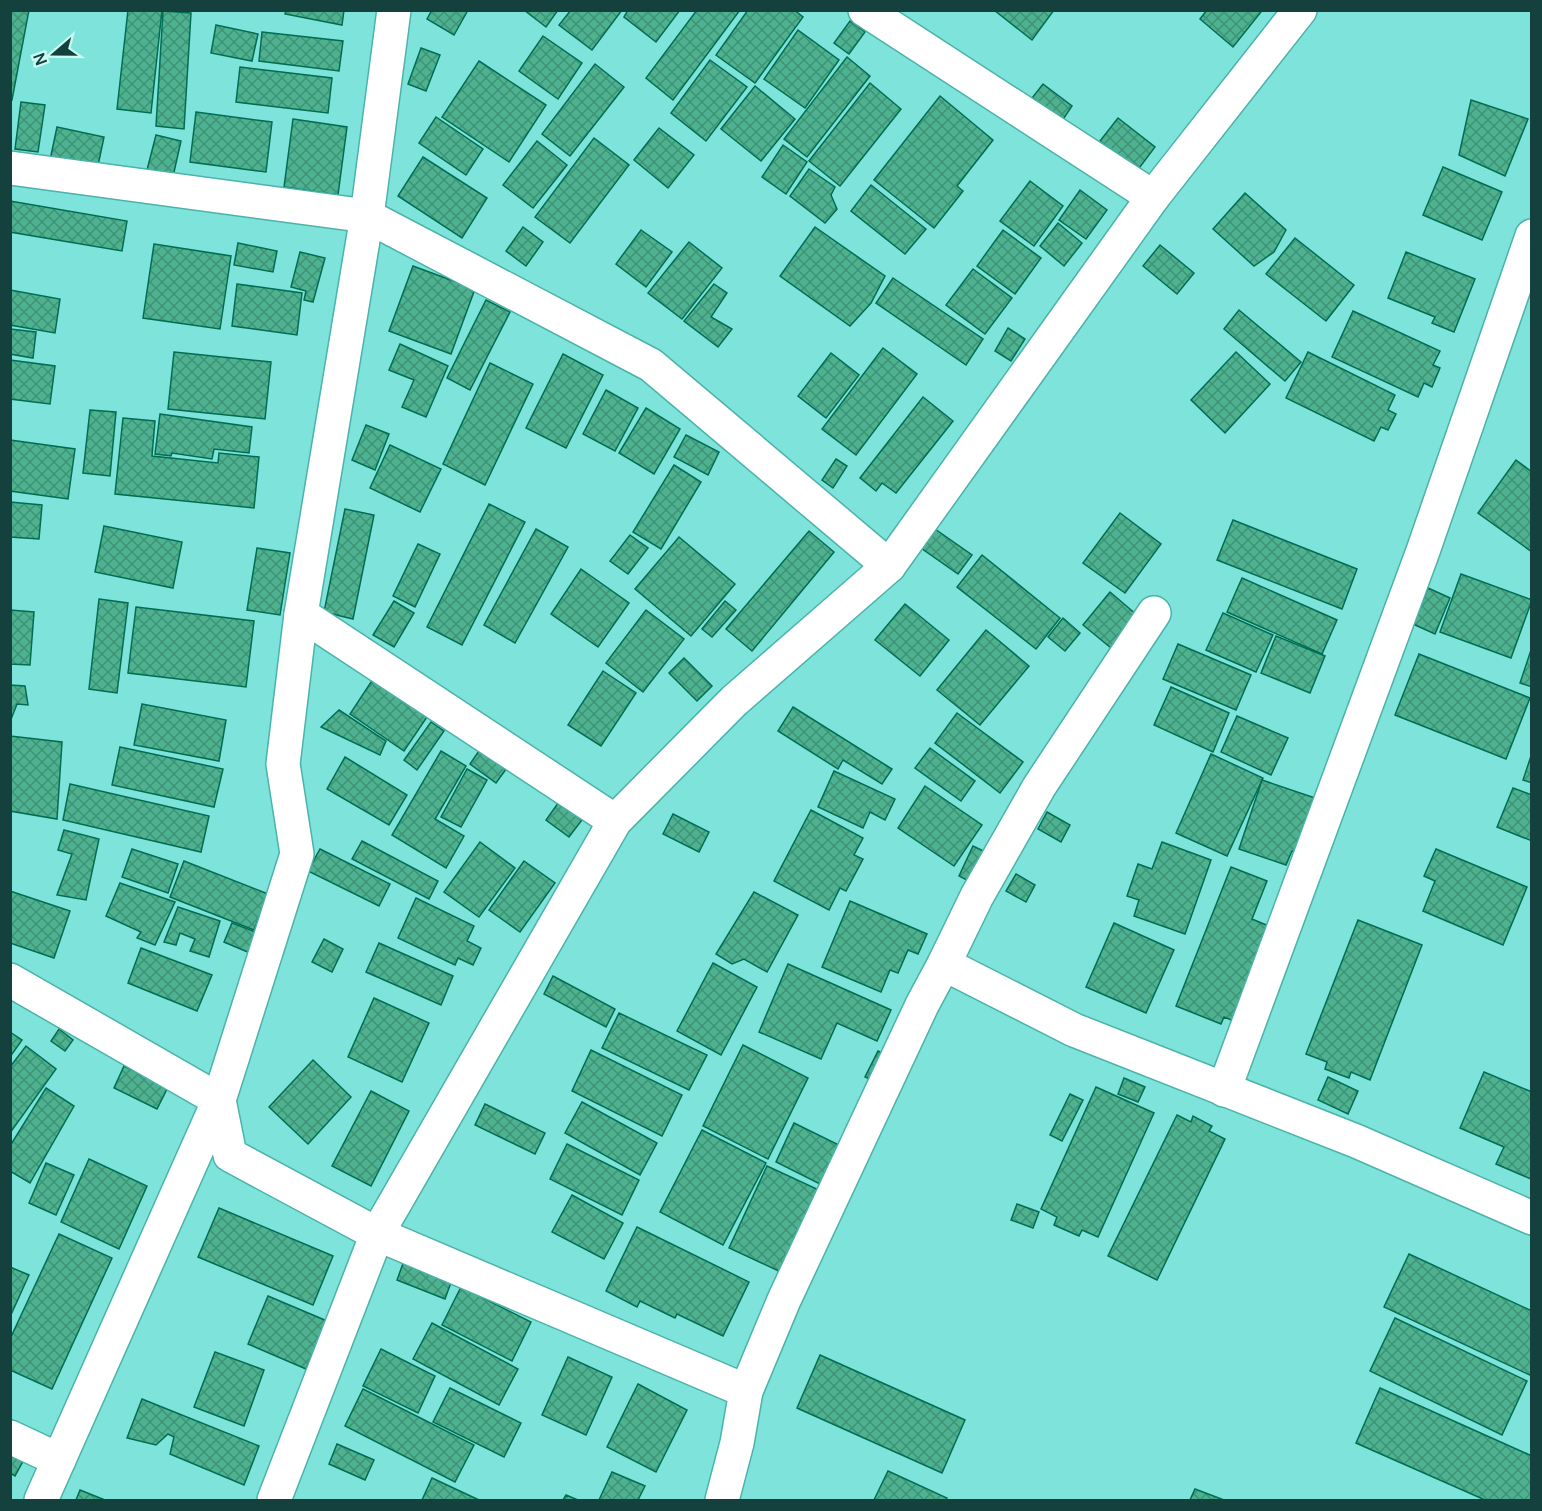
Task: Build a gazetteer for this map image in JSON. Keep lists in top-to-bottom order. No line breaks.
{"north":"left"}
